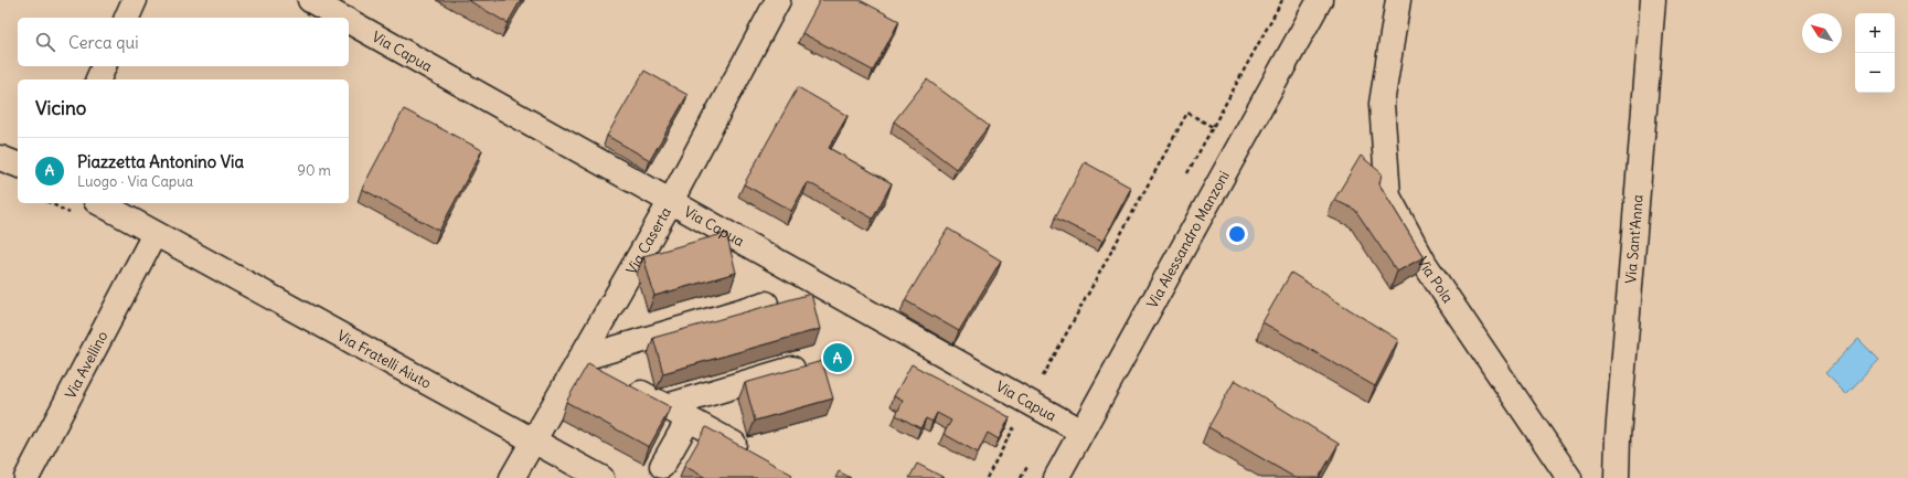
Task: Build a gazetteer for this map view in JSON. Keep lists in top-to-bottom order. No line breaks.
{"streets":{"street":["Via Capua","Via Sant'Anna","Via Alessandro Manzoni","Via Caserta","Via Pola","Via Fratelli Aiuto","Via Avellino"]},"crossings":[["Via Capua","Via Alessandro Manzoni"],["Via Capua","Via Caserta"],["Via Caserta","Via Fratelli Aiuto"],["Via Fratelli Aiuto","Via Avellino"]],"north":"top left","page":{"map_buttons":["+","−"],"search":"Cerca qui","heading":"Vicino","list":[{"mark":"A","name":"Piazzetta Antonino Via","note":"Luogo · Via Capua","value":"90 m"}],"pins":"A"}}
